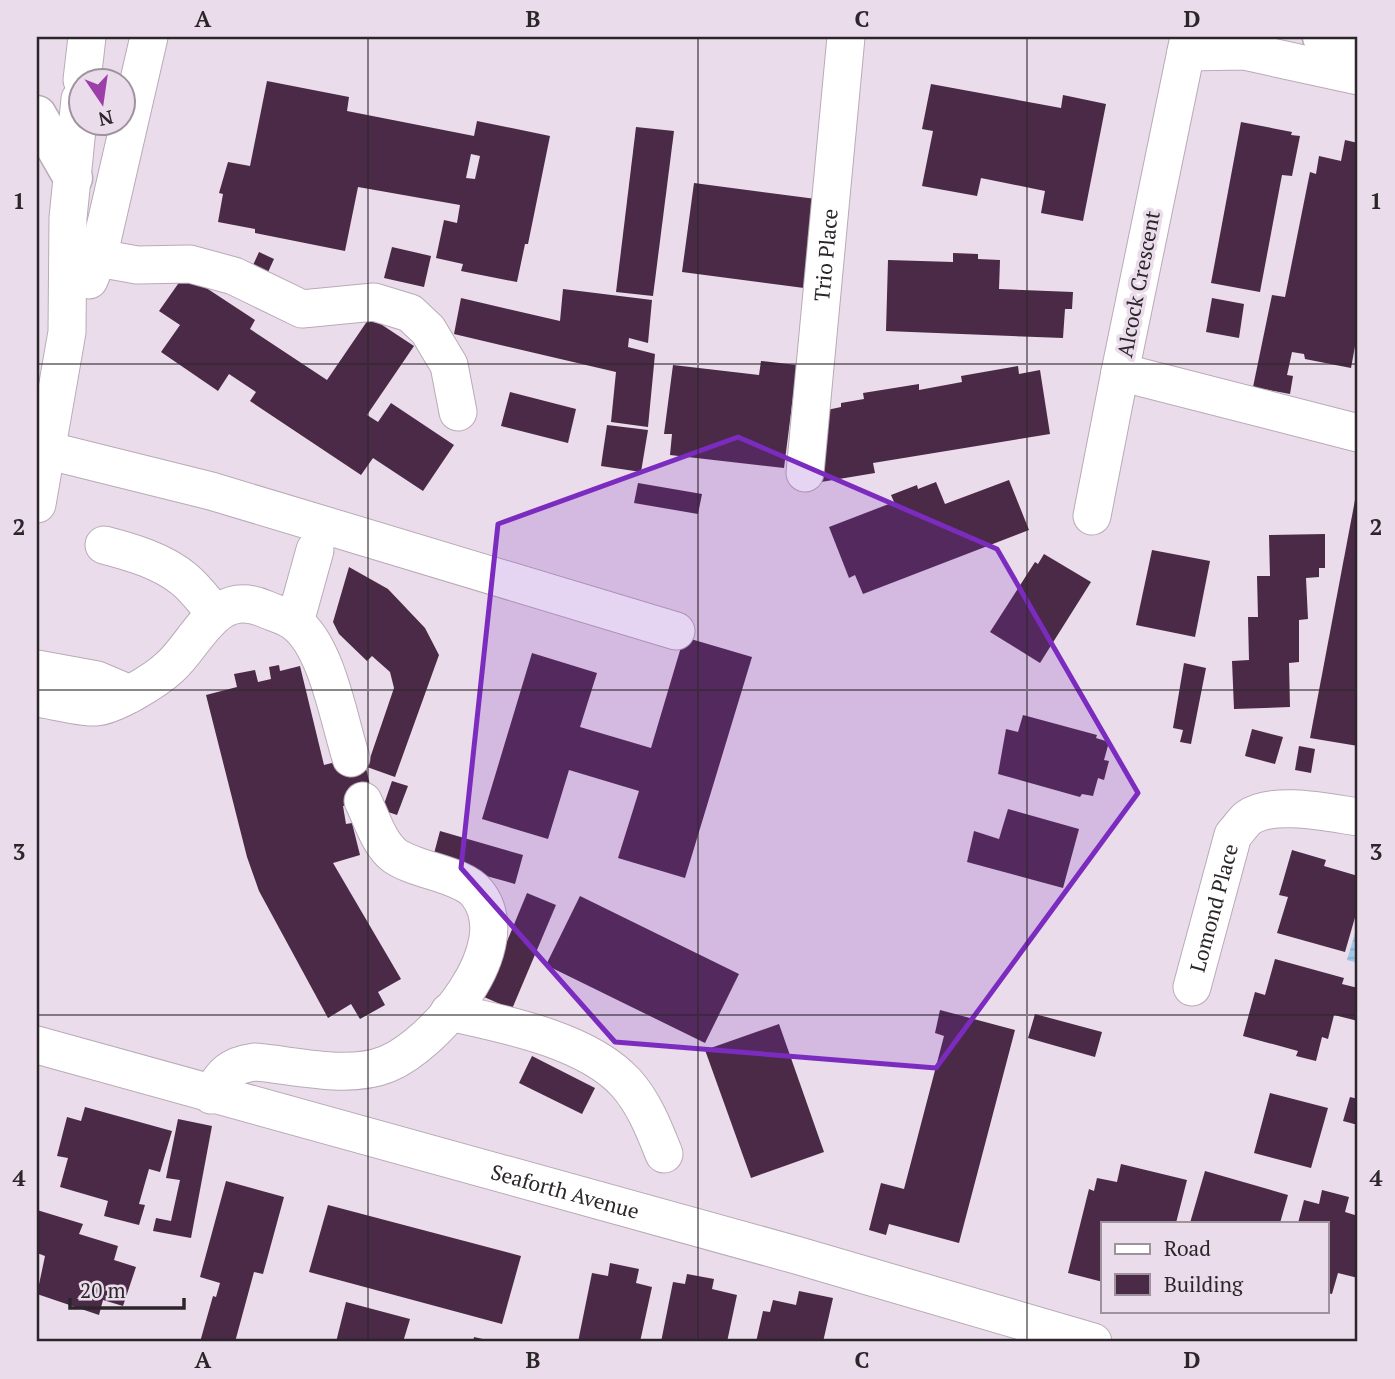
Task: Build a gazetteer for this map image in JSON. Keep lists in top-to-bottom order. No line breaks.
{"streets":{"street":["Trio Place","Alcock Crescent","Lomond Place","Seaforth Avenue"]},"legend":["Road","Building"],"scale_bar":"20 m","north":"bottom","grid":{"columns":["A","B","C","D"],"rows":["1","2","3","4"]}}
